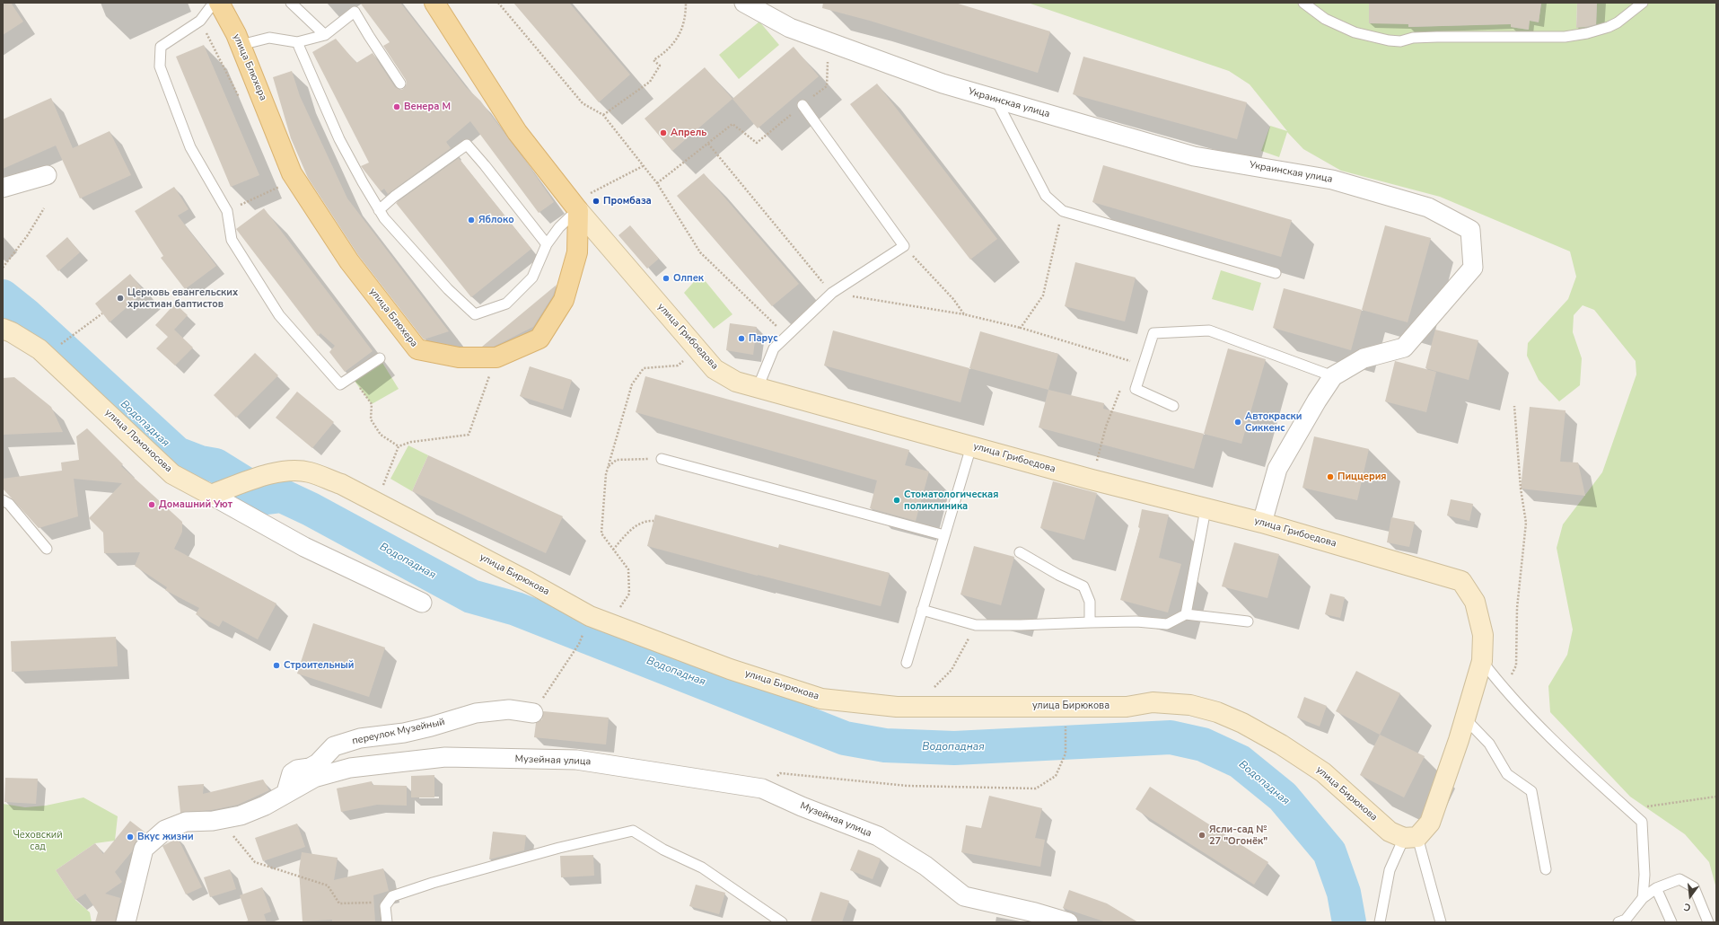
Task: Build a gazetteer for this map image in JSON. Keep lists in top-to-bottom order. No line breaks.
{"streets":{"main road":["улица Блюхера"],"street":["Украинская улица","улица Грибоедова","улица Ломоносова","улица Бирюкова","переулок Музейный","Музейная улица"]},"crossings":[["улица Блюхера","улица Грибоедова"],["Украинская улица","улица Грибоедова"],["улица Грибоедова","улица Бирюкова"],["улица Ломоносова","улица Бирюкова"],["переулок Музейный","Музейная улица"]],"water":["Водопадная"],"parks":["Чеховский сад"],"places":["Венера М","Апрель","Промбаза","Яблоко","Олпек","Церковь евангельских христиан баптистов","Парус","Автокраски Сиккенс","Пиццерия","Стоматологическая поликлиника","Домашний Уют","Строительный","Ясли-сад № 27 \"Огонёк\"","Вкус жизни"],"north":"bottom"}
